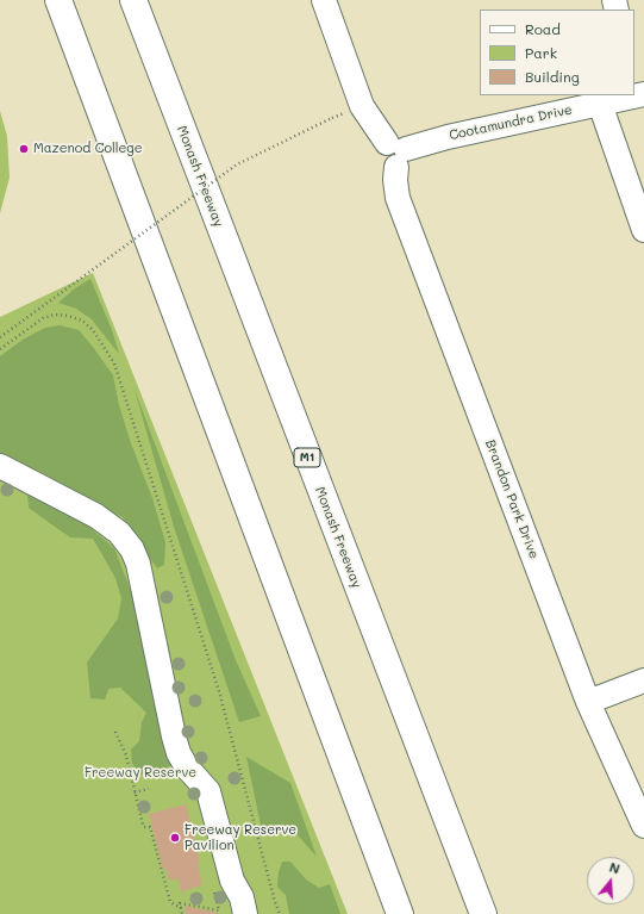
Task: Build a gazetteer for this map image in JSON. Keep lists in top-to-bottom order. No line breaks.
{"streets":{"highway":["Monash Freeway","M1"],"street":["Cootamundra Drive","Brandon Park Drive"]},"crossings":[["Cootamundra Drive","Brandon Park Drive"]],"parks":["Freeway Reserve"],"places":["Mazenod College","Freeway Reserve Pavilion"],"legend":["Road","Park","Building"],"north":"top"}
